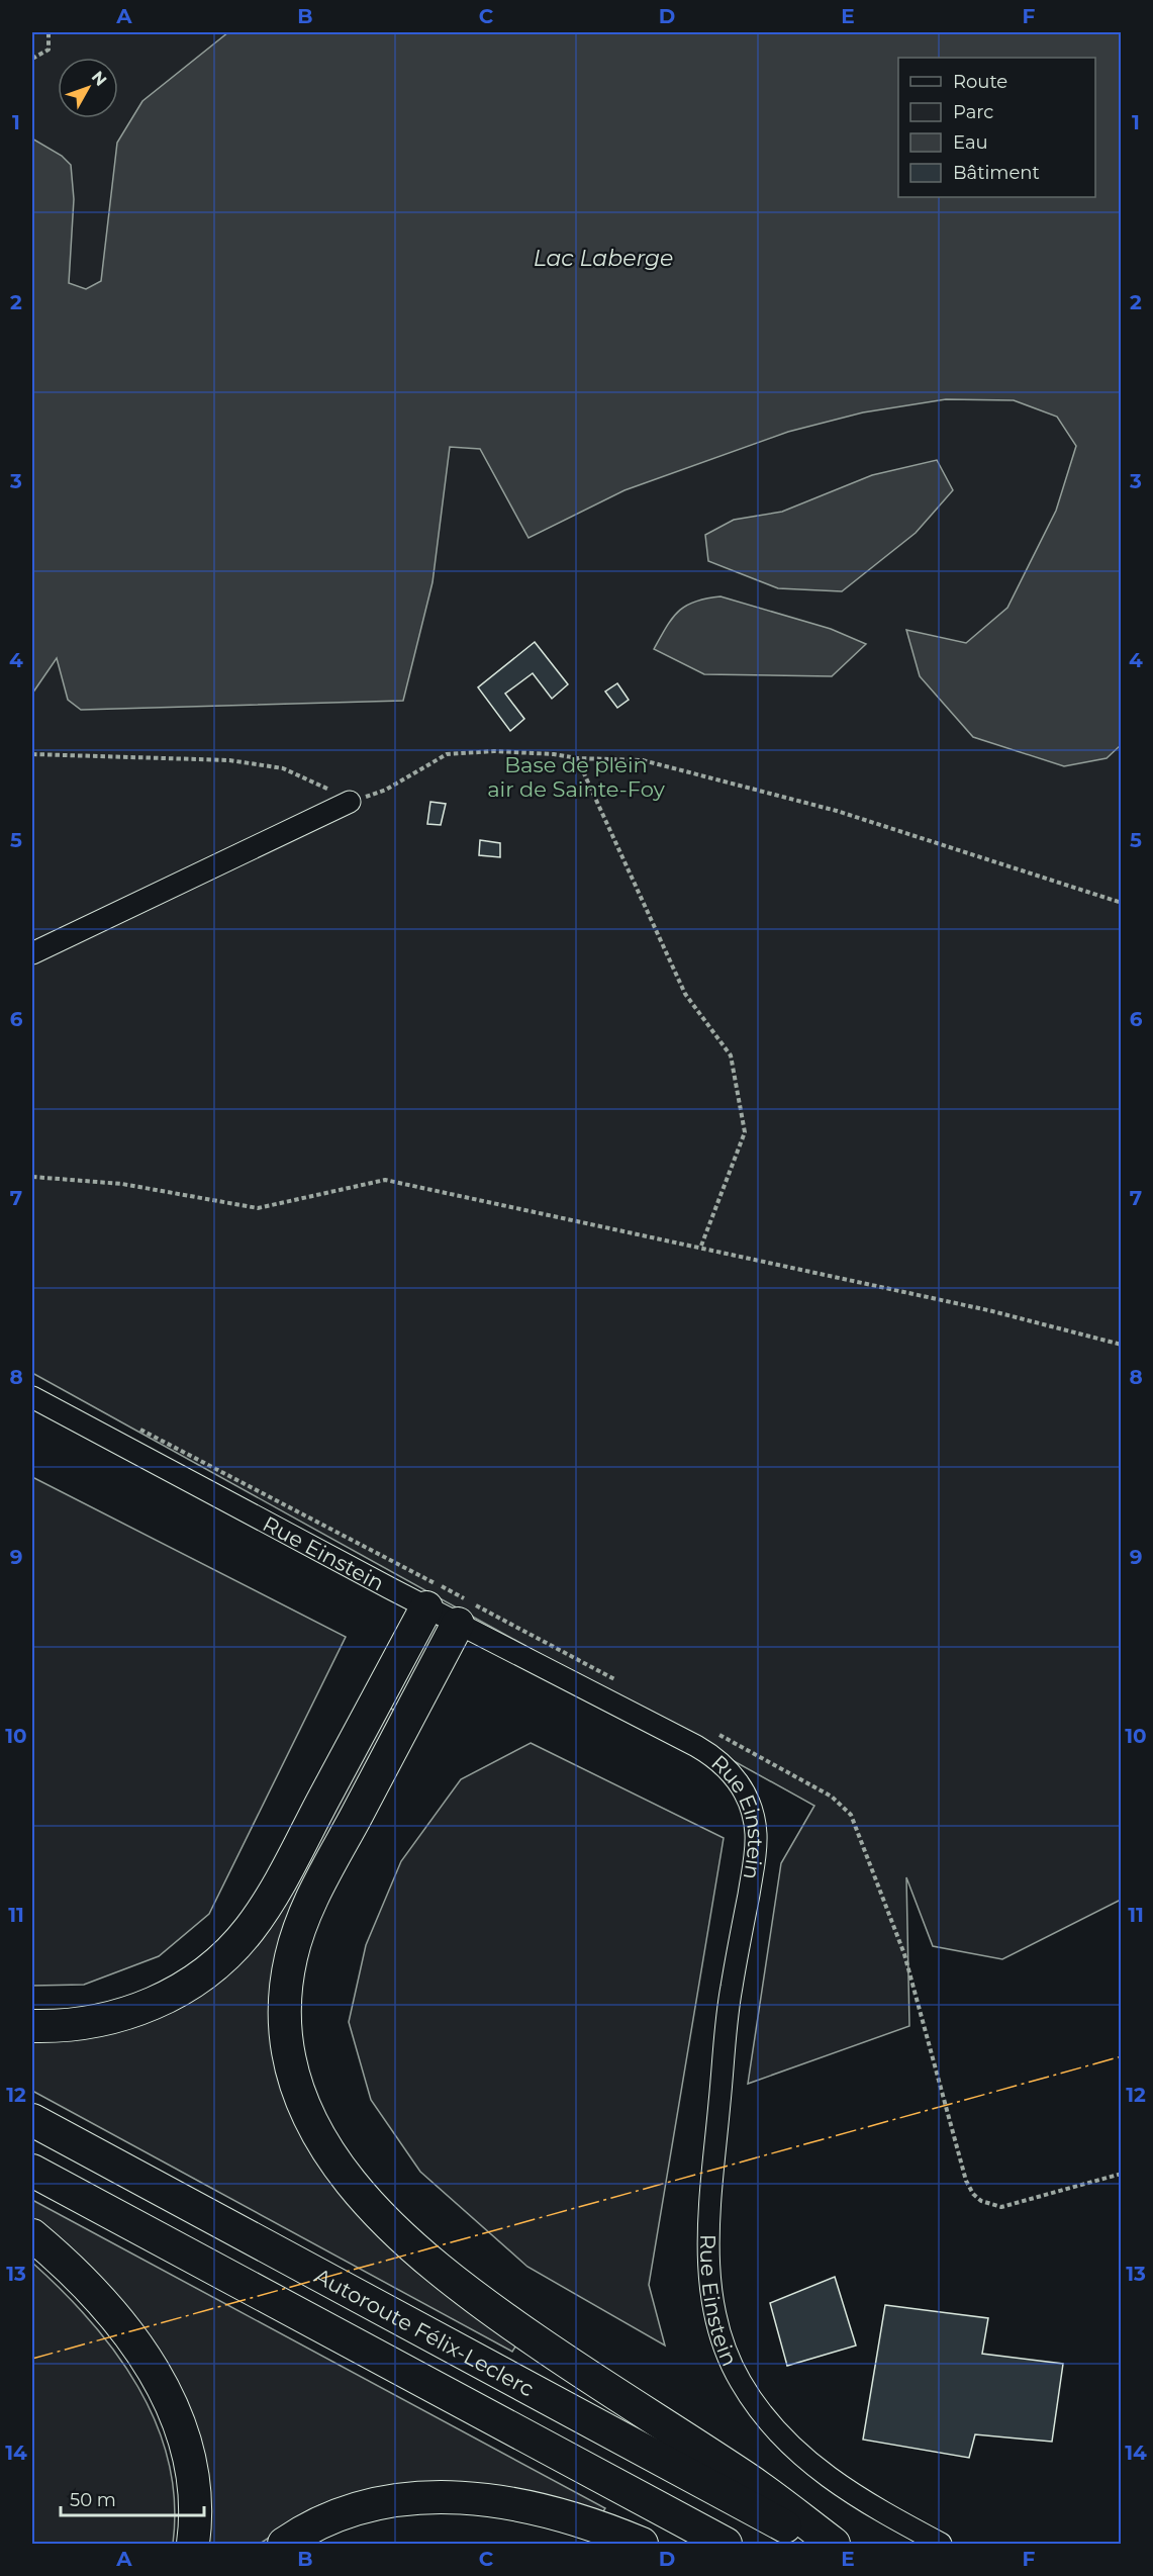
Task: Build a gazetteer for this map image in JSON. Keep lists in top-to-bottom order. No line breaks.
{"streets":{"highway":["Autoroute Félix-Leclerc"],"street":["Rue Einstein"]},"water":["Lac Laberge"],"parks":["Base de plein air de Sainte-Foy"],"legend":["Route","Parc","Eau","Bâtiment"],"scale_bar":"50 m","north":"top right","grid":{"columns":["A","B","C","D","E","F"],"rows":["1","2","3","4","5","6","7","8","9","10","11","12","13","14"]}}
